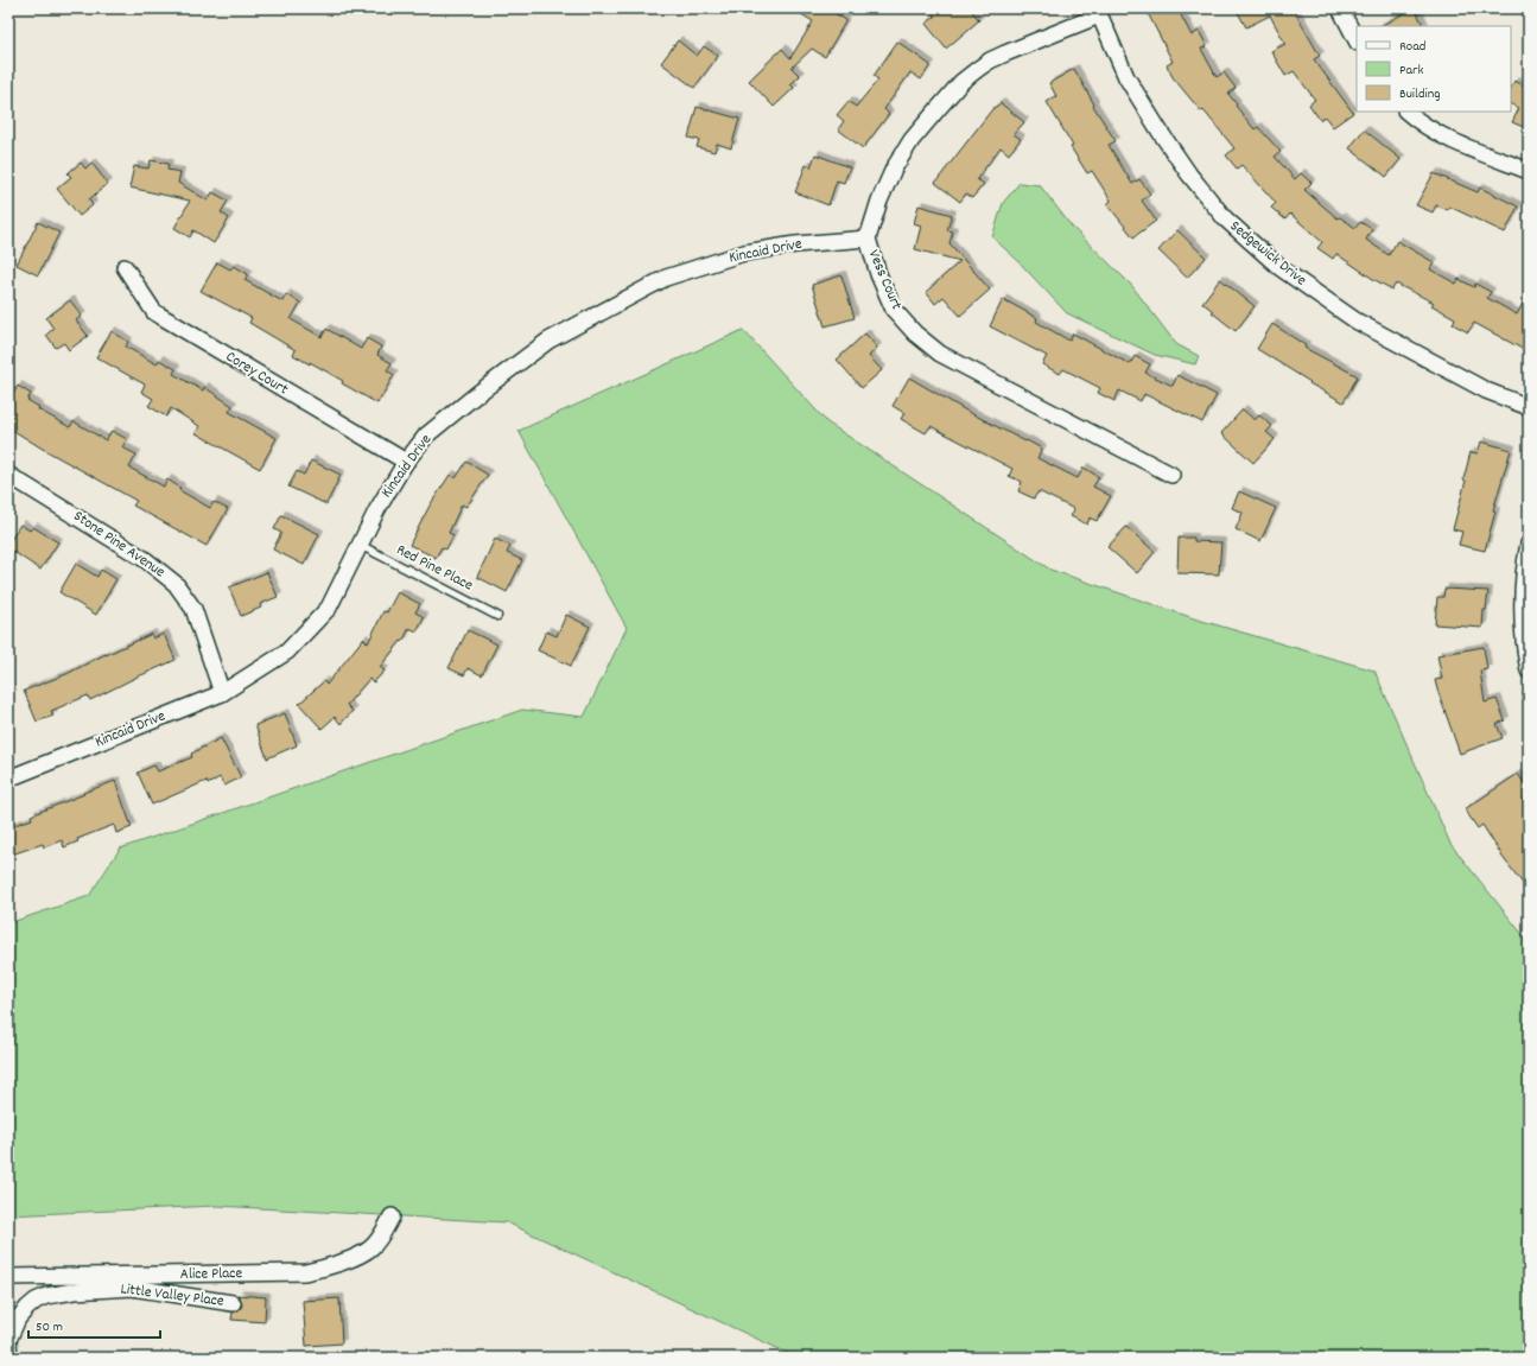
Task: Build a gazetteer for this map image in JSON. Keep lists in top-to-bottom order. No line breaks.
{"streets":{"street":["Kincaid Drive","Sedgewick Drive","Vess Court","Corey Court","Stone Pine Avenue","Alice Place","Little Valley Place"],"lane":["Red Pine Place"]},"crossings":[["Kincaid Drive","Vess Court"],["Kincaid Drive","Corey Court"],["Kincaid Drive","Stone Pine Avenue"],["Kincaid Drive","Red Pine Place"],["Sedgewick Drive","Vess Court"]],"legend":["Road","Park","Building"],"scale_bar":"50 m"}
